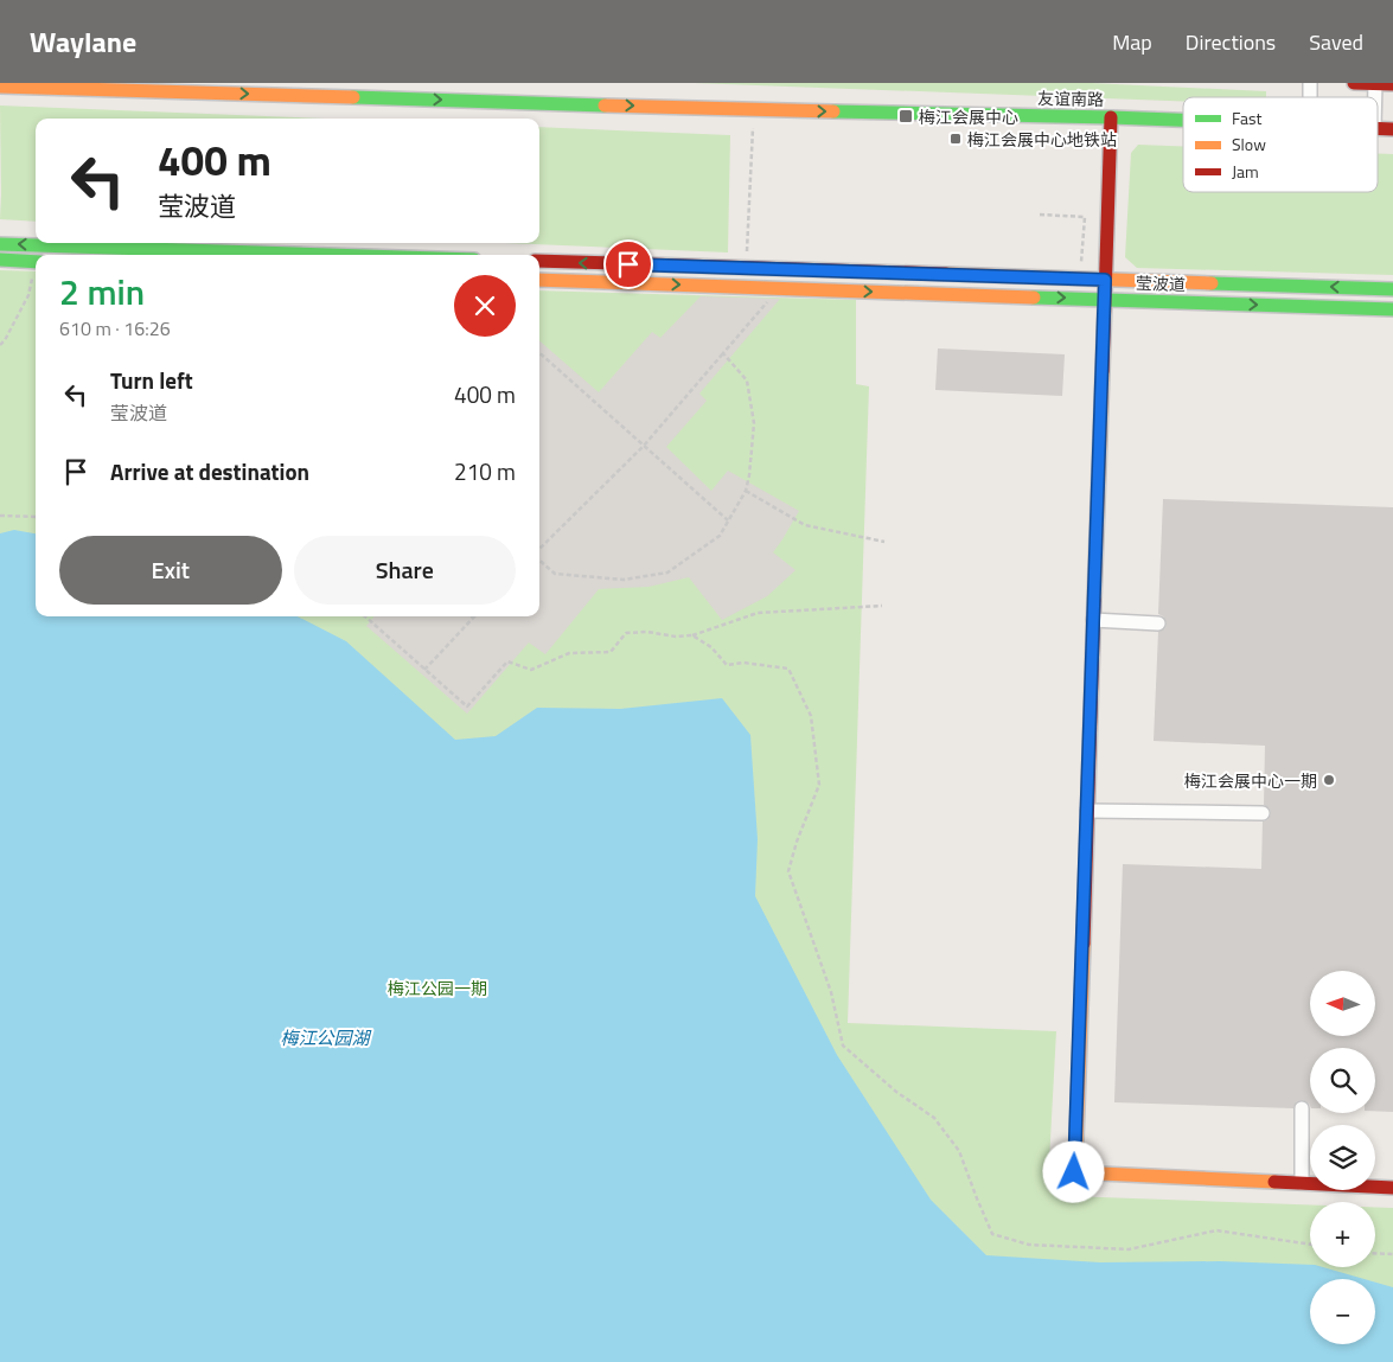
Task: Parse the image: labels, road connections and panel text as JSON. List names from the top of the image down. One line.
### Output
{"streets":{"street":["友谊南路","莹波道"]},"one_way":["友谊南路"],"water":["梅江公园湖"],"parks":["梅江公园一期"],"places":{"transit":["梅江会展中心","梅江会展中心地铁站"],"other":["梅江会展中心一期"]},"legend":["Fast","Slow","Jam"],"north":"left","page":{"header":"Waylane","nav":["Map","Directions","Saved"],"turn":["400 m","莹波道"],"heading":["2 min","610 m · 16:26"],"list":[{"name":"Turn left","note":"莹波道","value":"400 m"},{"name":"Arrive at destination","value":"210 m"}],"buttons":["Exit","Share"],"map_buttons":["+","−"]}}
